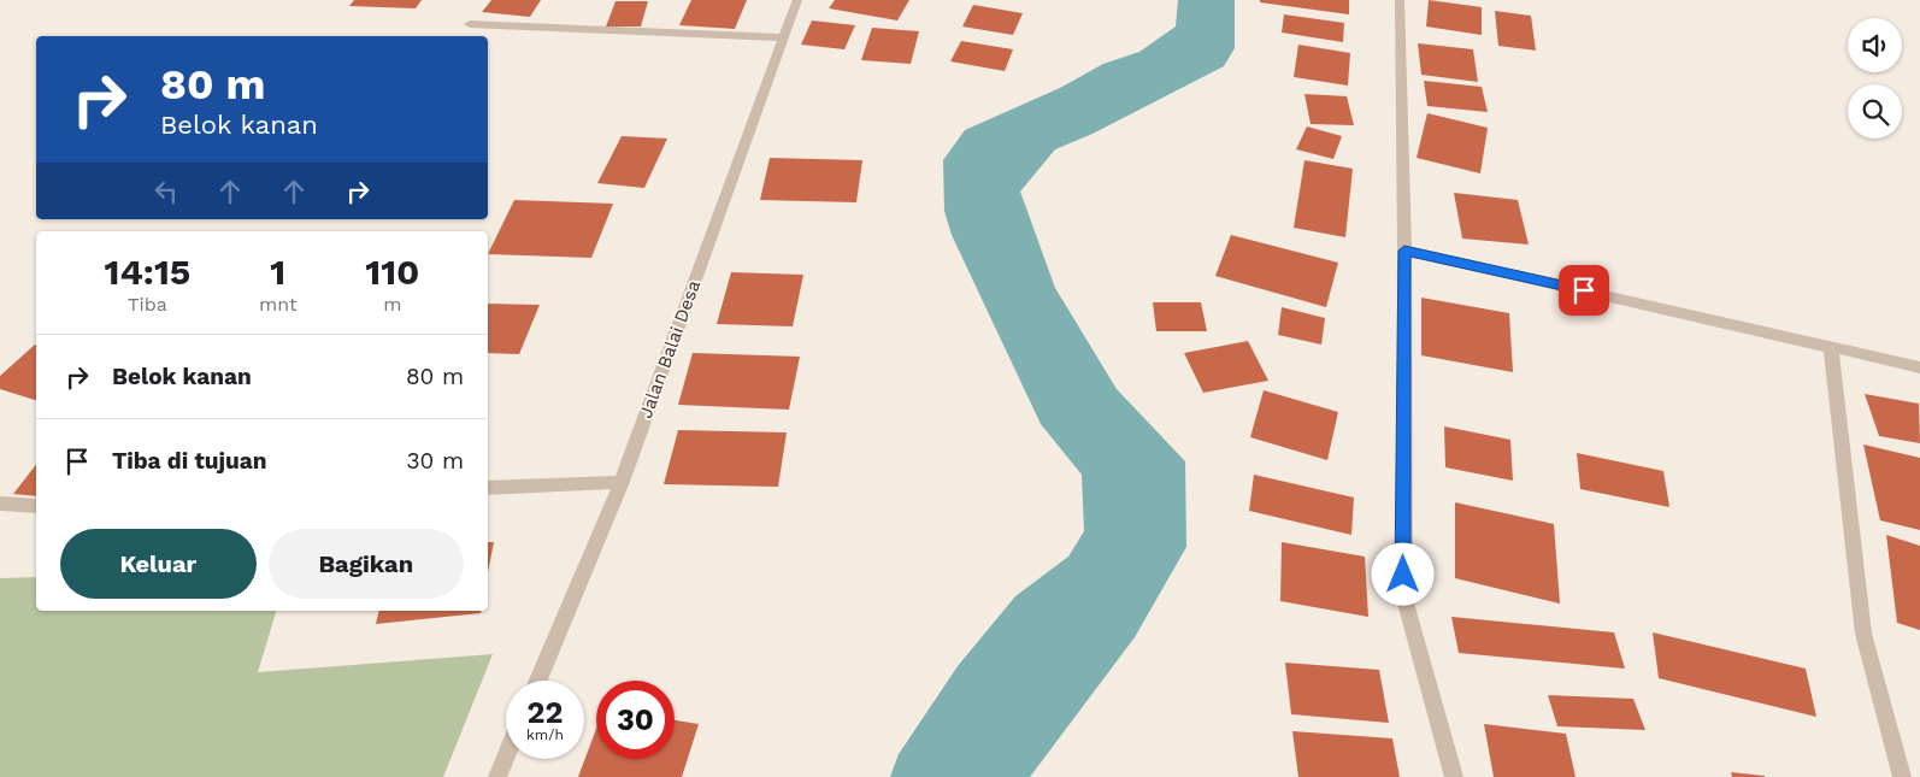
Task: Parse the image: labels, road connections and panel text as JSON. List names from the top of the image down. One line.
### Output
{"streets":{"street":["Jalan Balai Desa"]},"page":{"turn":["80 m","Belok kanan"],"eta":["14:15","Tiba","1","mnt","110","m"],"list":[{"name":"Belok kanan","value":"80 m"},{"name":"Tiba di tujuan","value":"30 m"}],"buttons":["Keluar","Bagikan"],"speed":"22 km/h","limit":"30"}}
